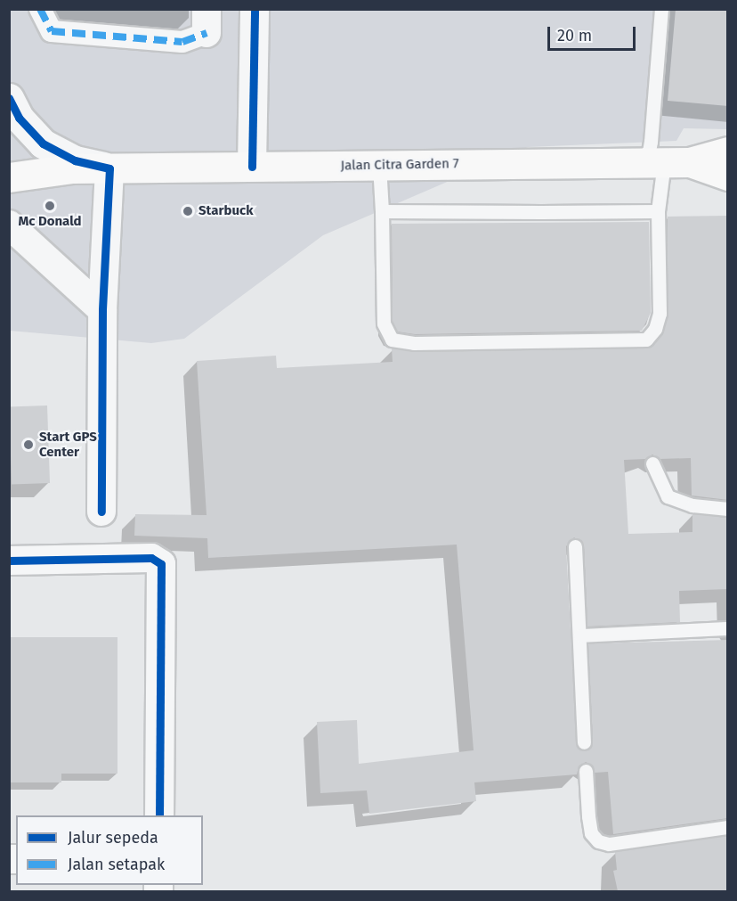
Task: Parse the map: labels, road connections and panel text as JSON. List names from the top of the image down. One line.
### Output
{"streets":{"main road":["Jalan Citra Garden 7"]},"places":["Mc Donald","Starbuck","Start GPS Center"],"legend":["Jalur sepeda","Jalan setapak"],"scale_bar":"20 m"}
